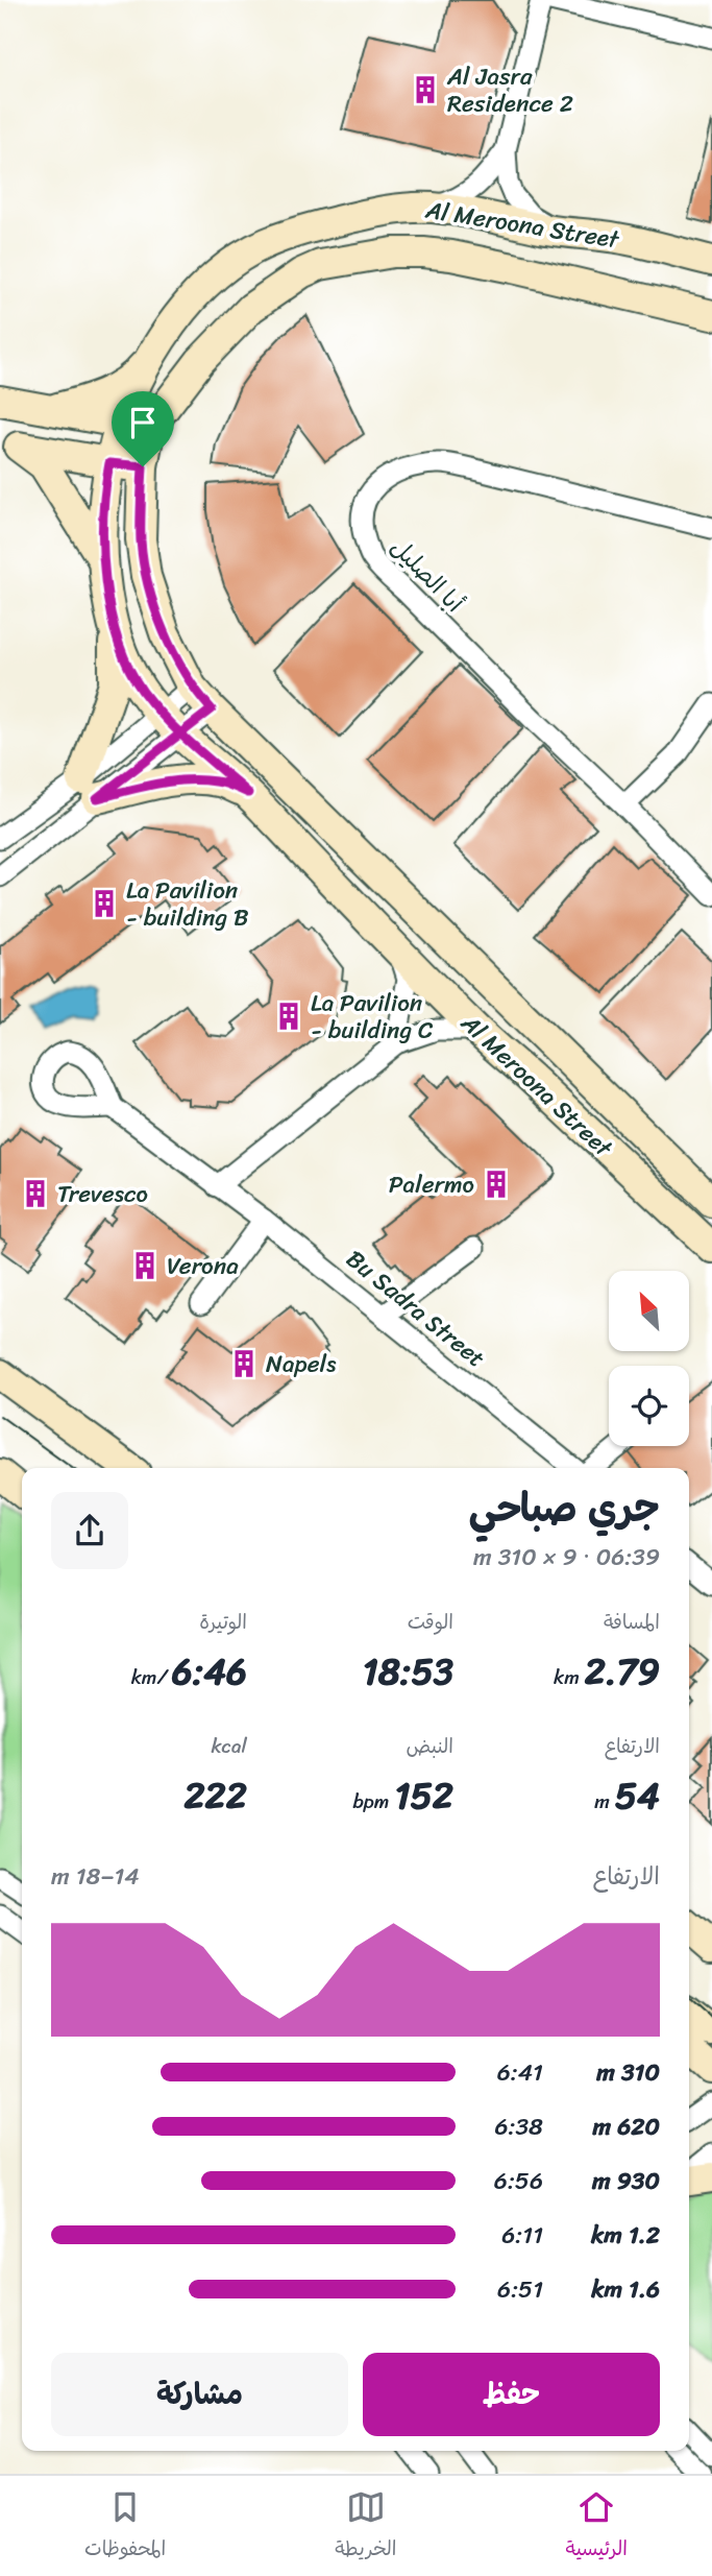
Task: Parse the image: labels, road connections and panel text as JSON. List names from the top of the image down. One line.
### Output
{"streets":{"street":["Al Meroona Street","أبا الصليل","Bu Sadra Street"]},"places":{"building":["Al Jasra Residence 2","La Pavilion - building B","La Pavilion - building C","Palermo","Trevesco","Verona","Napels"]},"north":"top left","page":{"heading":["جري صباحي","06:39 · 9 × 310 m"],"stats":[["المسافة","2.79 km"],["الوقت","18:53"],["الوتيرة","6:46 /km"],["الارتفاع","54 m"],["النبض","152 bpm"],["kcal","222"]],"chart":["الارتفاع","14–18 m"],"list":[{"name":"310 m","note":"6:41"},{"name":"620 m","note":"6:38"},{"name":"930 m","note":"6:56"},{"name":"1.2 km","note":"6:11"},{"name":"1.6 km","note":"6:51"}],"buttons":["حفظ","مشاركة"],"tabs":["الرئيسية","الخريطة","المحفوظات"]}}
